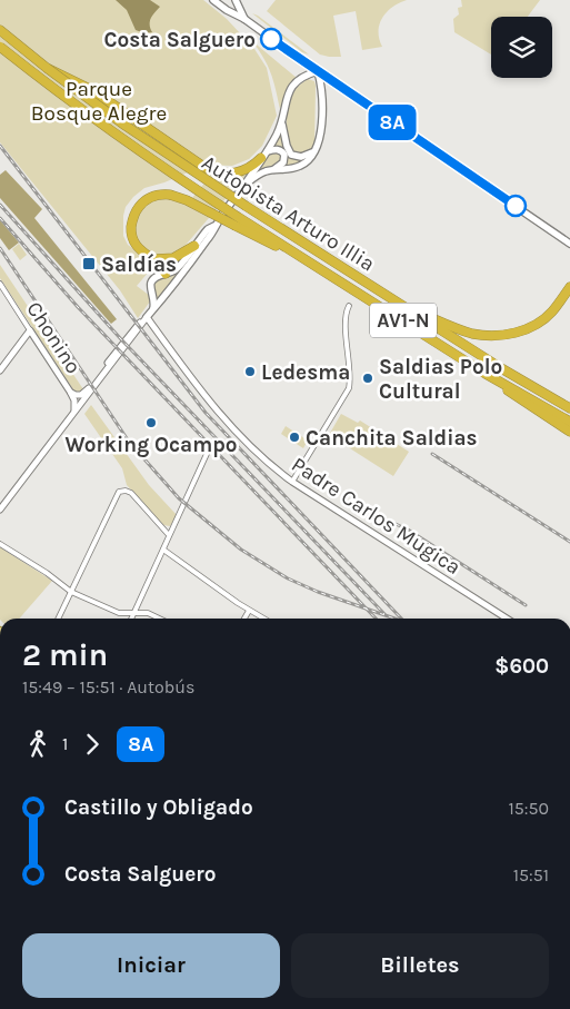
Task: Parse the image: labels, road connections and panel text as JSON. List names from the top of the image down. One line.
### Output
{"streets":{"highway":["Autopista Arturo Illia","AV1-N"],"street":["Chonino","Padre Carlos Mugica"]},"parks":["Parque Bosque Alegre"],"places":{"other":["Costa Salguero","Ledesma","Saldias Polo Cultural","Working Ocampo","Canchita Saldias"],"transit":["Saldías"]},"lines":["bus line 8A"],"page":{"on_map":"8A","heading":["2 min","15:49 – 15:51 · Autobús","$600"],"legs":["1","8A"],"list":[{"name":"Castillo y Obligado","value":"15:50"},{"name":"Costa Salguero","value":"15:51"}],"buttons":["Iniciar","Billetes"]}}
